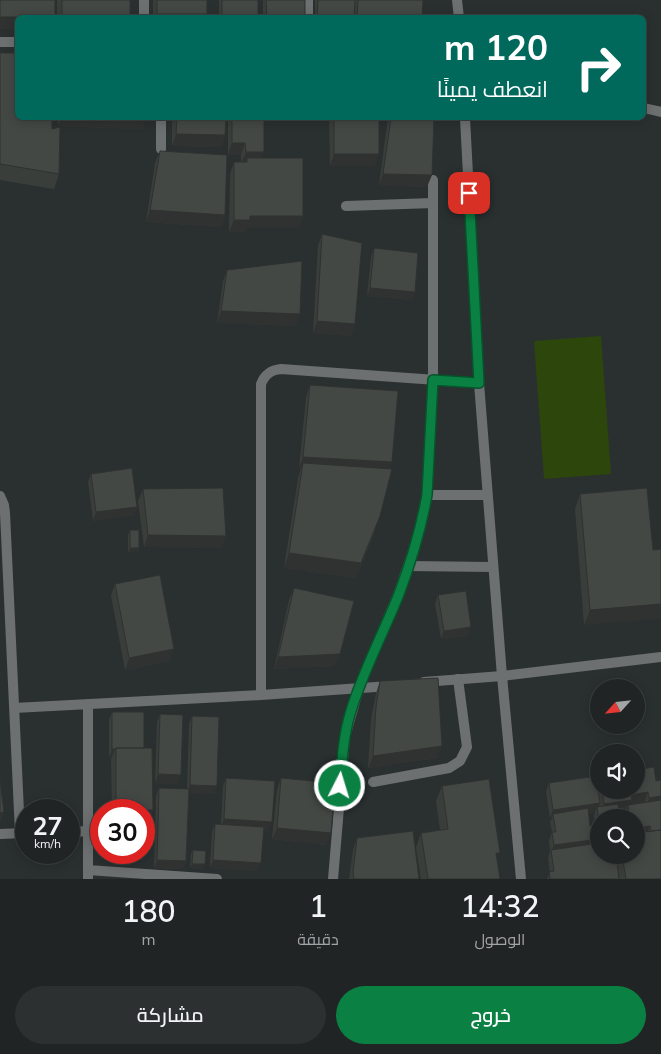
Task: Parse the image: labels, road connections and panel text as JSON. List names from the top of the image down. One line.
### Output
{"north":"bottom left","page":{"turn":["120 m","انعطف يمينًا"],"speed":"27 km/h","limit":"30","eta":["14:32","الوصول","1","دقيقة","180","m"],"buttons":["خروج","مشاركة"]}}
